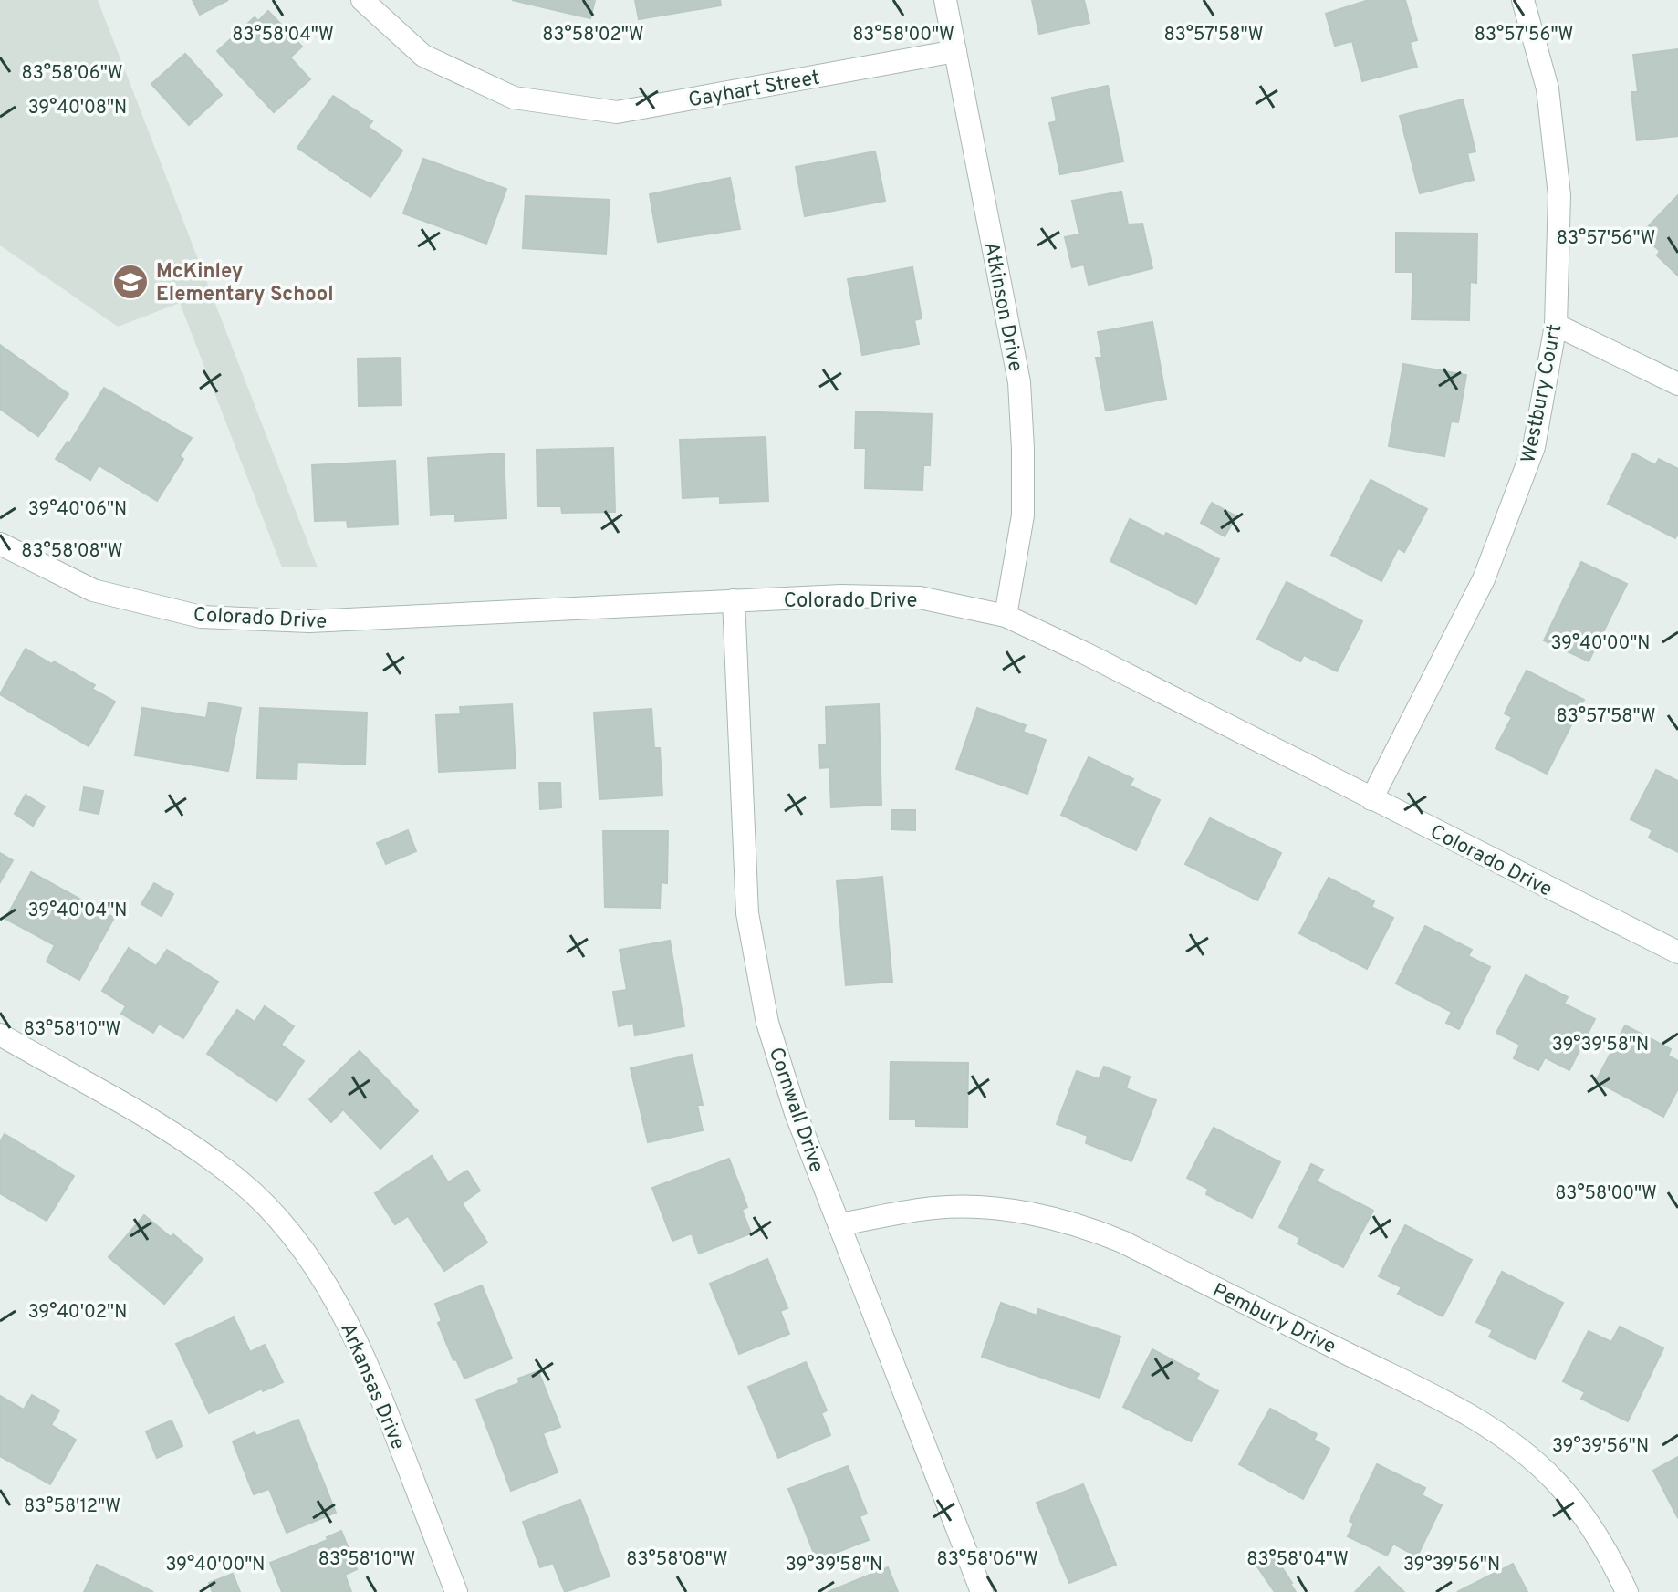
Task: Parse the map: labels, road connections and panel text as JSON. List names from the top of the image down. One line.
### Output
{"streets":{"street":["Gayhart Street","Atkinson Drive","Westbury Court","Colorado Drive","Cornwall Drive","Pembury Drive","Arkansas Drive"]},"crossings":[["Gayhart Street","Atkinson Drive"],["Atkinson Drive","Colorado Drive"],["Westbury Court","Colorado Drive"],["Colorado Drive","Cornwall Drive"],["Cornwall Drive","Pembury Drive"]],"places":{"school or university":["McKinley Elementary School"]},"coordinates":["83°58'04\"W","83°58'02\"W","83°58'00\"W","83°57'58\"W","83°57'56\"W","83°58'06\"W","39°40'08\"N","39°40'06\"N","83°58'08\"W","39°40'00\"N","39°40'04\"N","83°58'10\"W","39°39'58\"N","39°40'02\"N","39°39'56\"N","83°58'12\"W"]}
